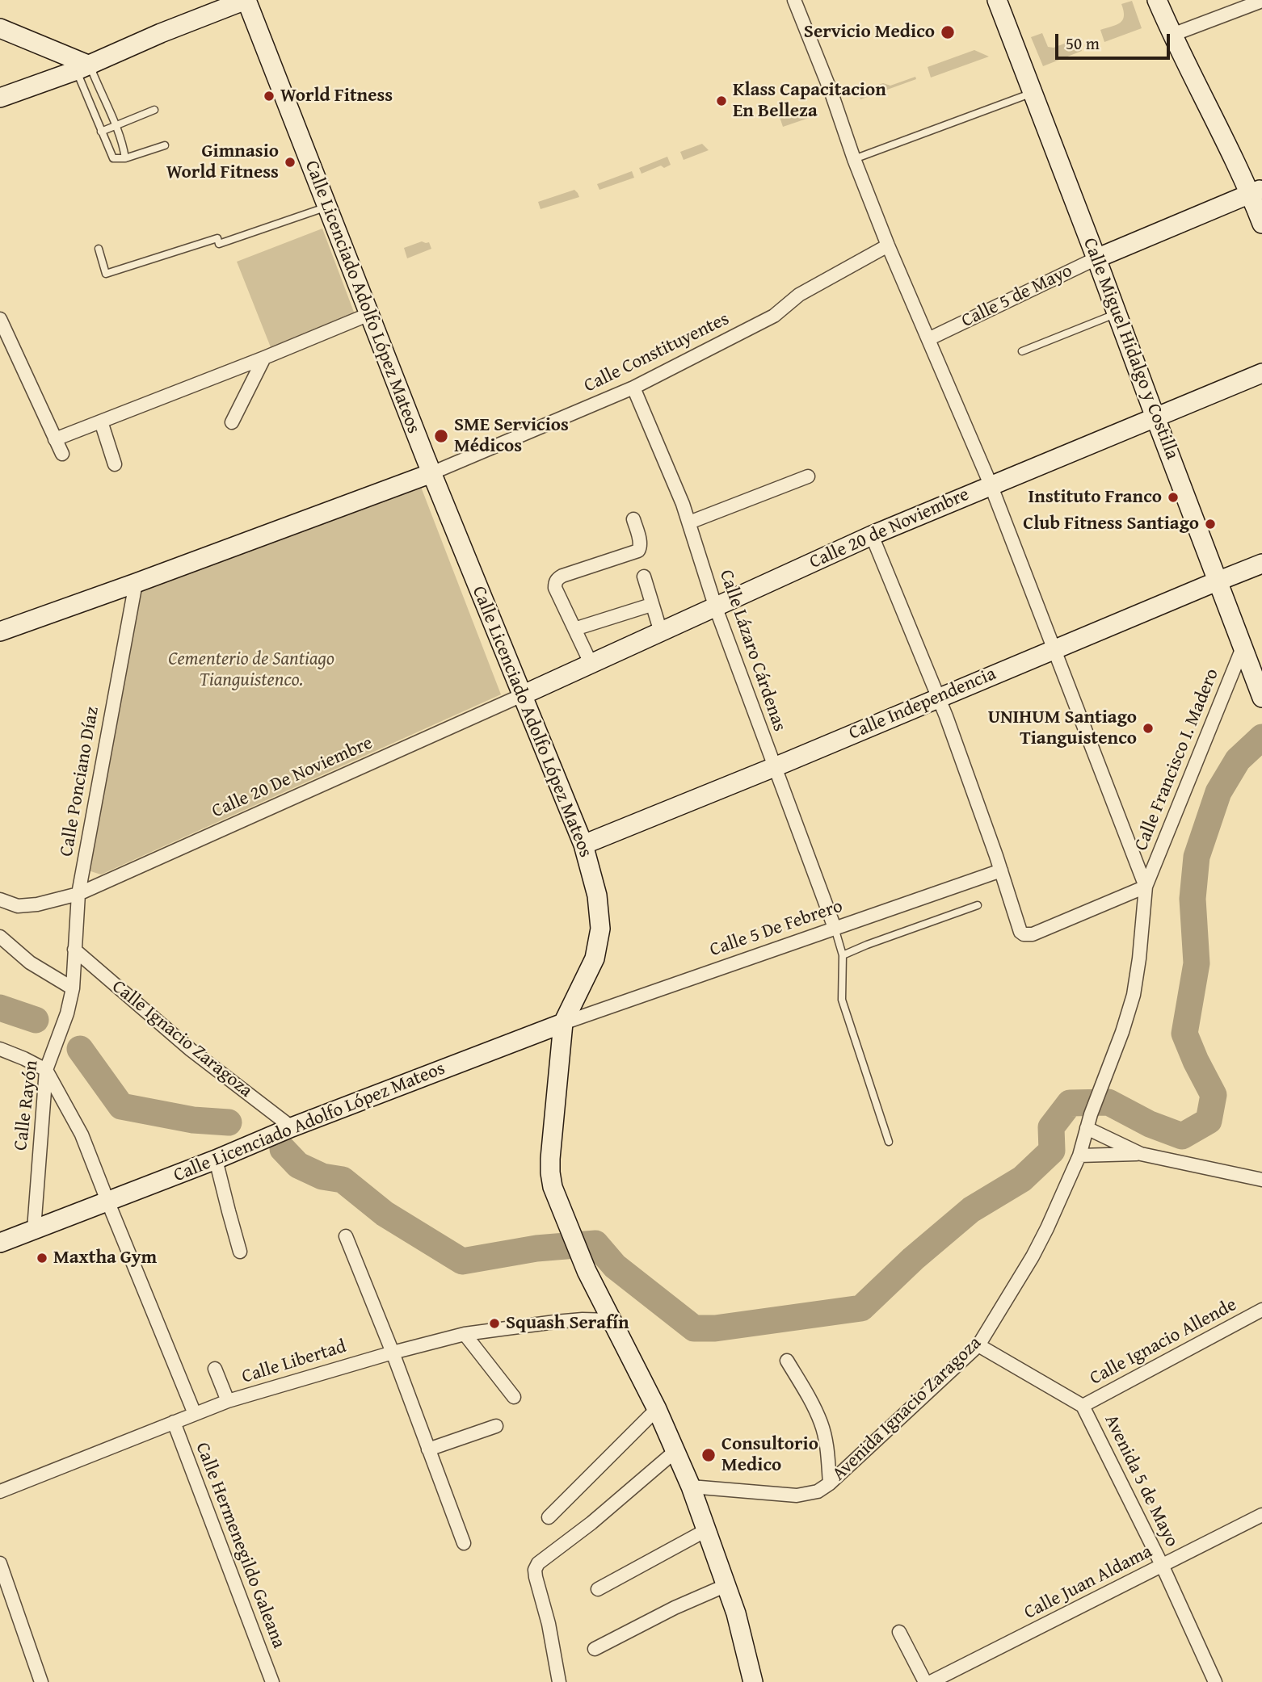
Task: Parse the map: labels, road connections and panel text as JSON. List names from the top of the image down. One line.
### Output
{"streets":{"main road":["Calle 5 de Mayo","Calle Licenciado Adolfo López Mateos","Calle Miguel Hidalgo y Costilla","Calle 20 de Noviembre","Calle Independencia"],"street":["Calle Constituyentes","Calle Lázaro Cárdenas","Calle Francisco I. Madero","Calle 20 De Noviembre","Calle Ponciano Díaz","Calle 5 De Febrero","Calle Ignacio Zaragoza","Calle Rayón","Calle Ignacio Allende","Calle Libertad","Avenida Ignacio Zaragoza","Avenida 5 de Mayo","Calle Hermenegildo Galeana","Calle Juan Aldama"]},"crossings":[["Calle 5 de Mayo","Calle Miguel Hidalgo y Costilla"],["Calle Licenciado Adolfo López Mateos","Calle Constituyentes"],["Calle Licenciado Adolfo López Mateos","Calle 20 de Noviembre"],["Calle Licenciado Adolfo López Mateos","Calle Independencia"],["Calle Licenciado Adolfo López Mateos","Calle 20 De Noviembre"],["Calle Licenciado Adolfo López Mateos","Calle 5 De Febrero"],["Calle Licenciado Adolfo López Mateos","Calle Ignacio Zaragoza"],["Calle Miguel Hidalgo y Costilla","Calle 20 de Noviembre"],["Calle Miguel Hidalgo y Costilla","Calle Independencia"],["Calle Miguel Hidalgo y Costilla","Calle Francisco I. Madero"],["Calle Constituyentes","Calle Lázaro Cárdenas"],["Calle 20 de Noviembre","Calle Lázaro Cárdenas"],["Calle 20 de Noviembre","Calle 20 De Noviembre"],["Calle Lázaro Cárdenas","Calle Independencia"],["Calle Lázaro Cárdenas","Calle 5 De Febrero"],["Calle Francisco I. Madero","Avenida Ignacio Zaragoza"],["Calle 20 De Noviembre","Calle Ponciano Díaz"],["Calle Ponciano Díaz","Calle Ignacio Zaragoza"],["Calle Ponciano Díaz","Calle Rayón"],["Calle Ignacio Allende","Avenida 5 de Mayo"],["Calle Libertad","Calle Hermenegildo Galeana"],["Avenida Ignacio Zaragoza","Avenida 5 de Mayo"],["Avenida 5 de Mayo","Calle Juan Aldama"]],"parks":["Cementerio de Santiago Tianguistenco."],"places":["Servicio Medico","World Fitness","Klass Capacitacion En Belleza","Gimnasio World Fitness","SME Servicios Médicos","Instituto Franco","Club Fitness Santiago","UNIHUM Santiago Tianguistenco","Maxtha Gym","Squash Serafín","Consultorio Medico"],"scale_bar":"50 m"}
